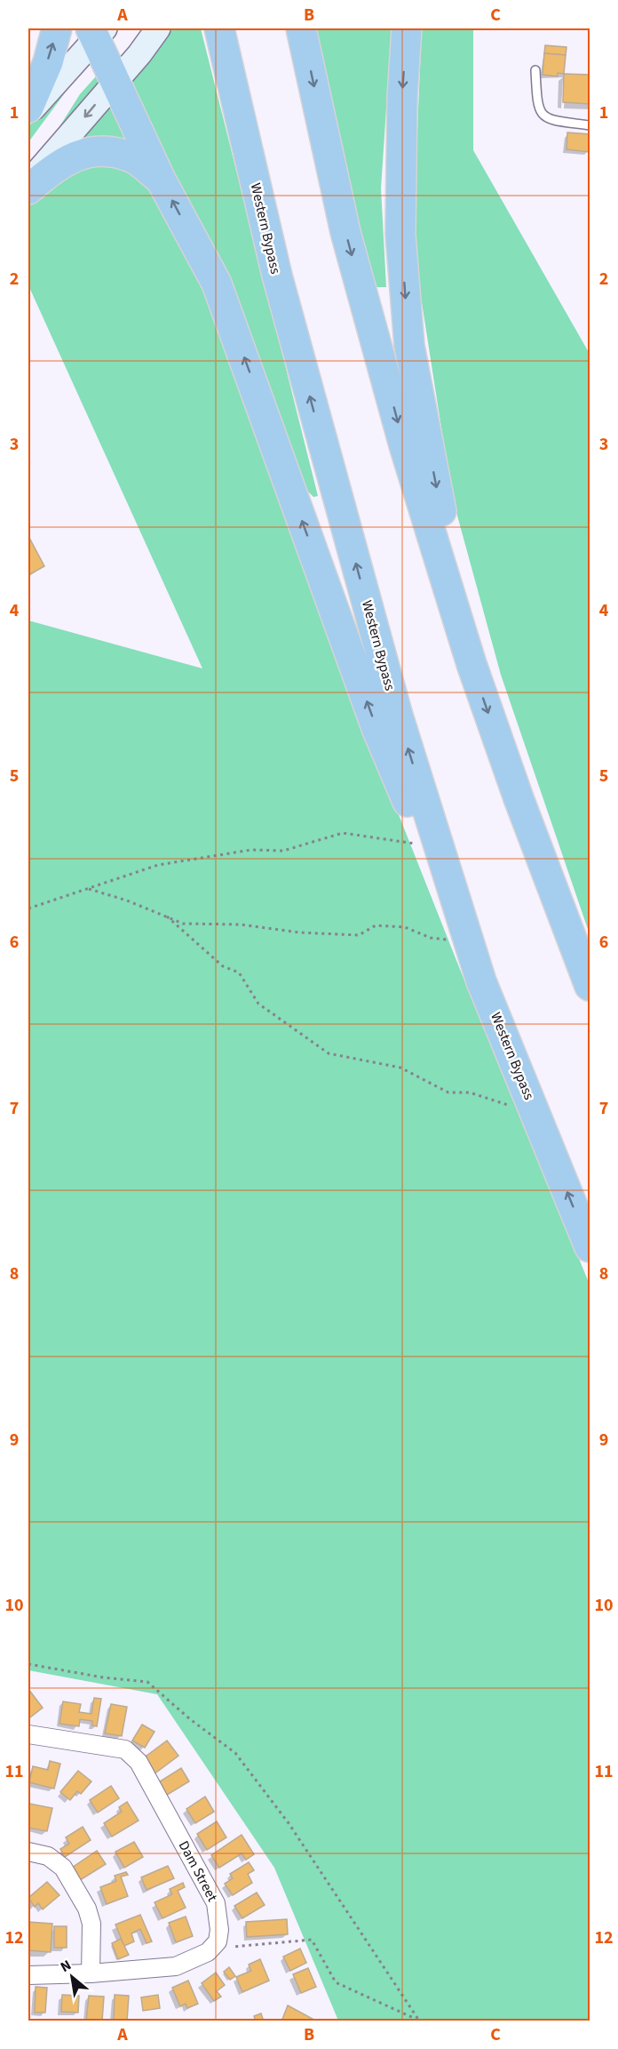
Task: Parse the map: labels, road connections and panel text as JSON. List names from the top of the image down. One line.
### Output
{"streets":{"highway":["Western Bypass"],"street":["Dam Street"]},"north":"top left","grid":{"columns":["A","B","C"],"rows":["1","2","3","4","5","6","7","8","9","10","11","12"]}}
